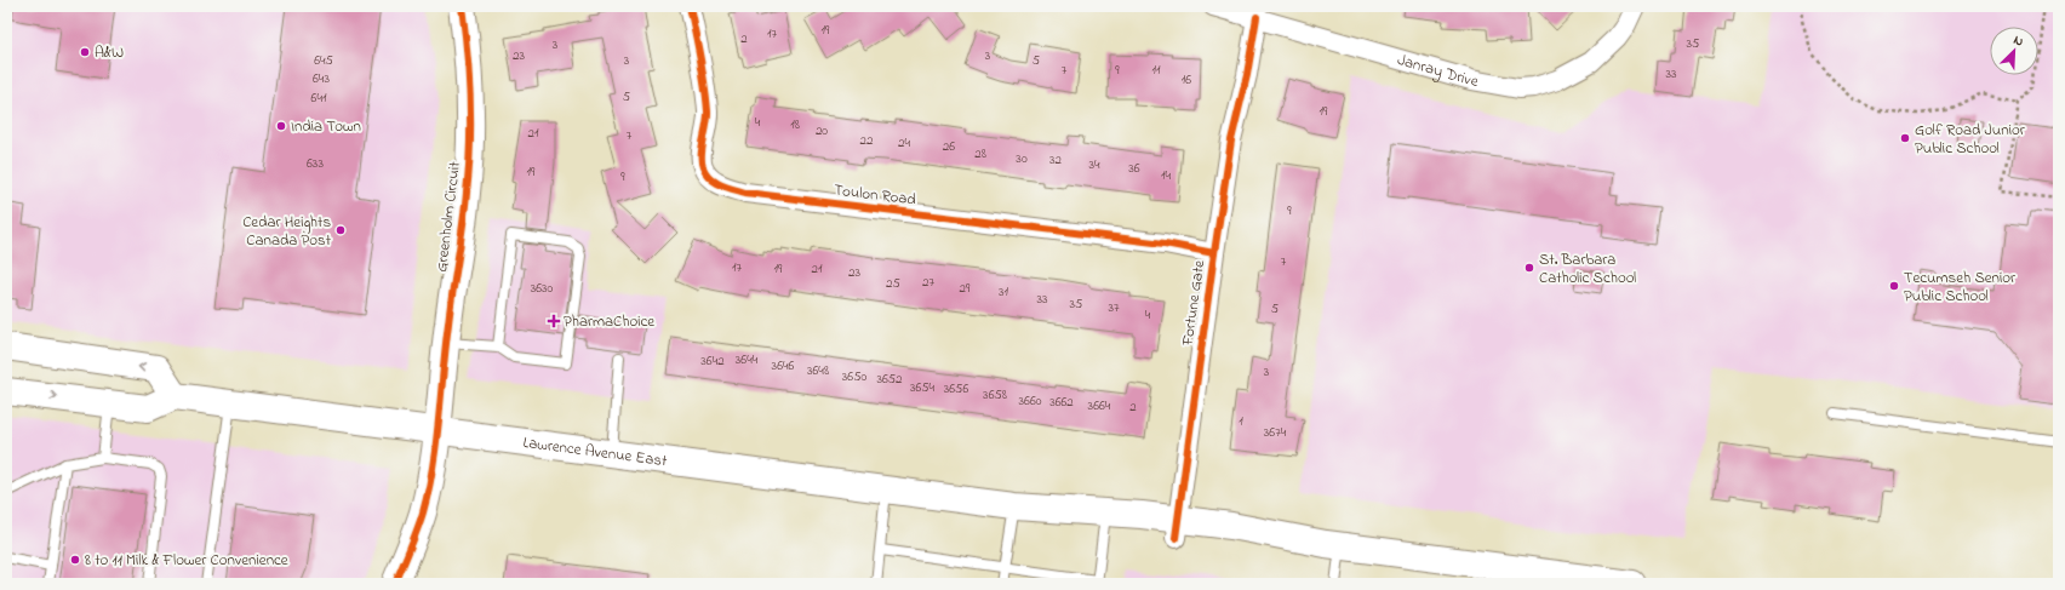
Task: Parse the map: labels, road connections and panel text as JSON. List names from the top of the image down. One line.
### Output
{"streets":{"main road":["Greenholm Circuit","Lawrence Avenue East"],"street":["Janray Drive","Toulon Road","Fortune Gate"]},"crossings":[["Janray Drive","Fortune Gate"],["Toulon Road","Fortune Gate"],["Greenholm Circuit","Lawrence Avenue East"],["Fortune Gate","Lawrence Avenue East"]],"places":{"other":["A&W","India Town","Golf Road Junior Public School","Cedar Heights Canada Post","St. Barbara Catholic School","Tecumseh Senior Public School","8 to 11 Milk & Flower Convenience"],"health":["PharmaChoice"]},"house_numbers":["19","17","2","35","3","23","3","645","3","5","7","9","11","33","643","16","5","641","19","4","18","20","21","7","22","24","26","28","30","32","633","34","36","19","14","9","9","7","17","19","21","23","27","25","3630","29","31","33","35","37","5","4","3644","3642","3646","3648","3","3650","3652","3654","3656","3658","3660","3662","3664","2","1","3674"],"north":"top right"}
